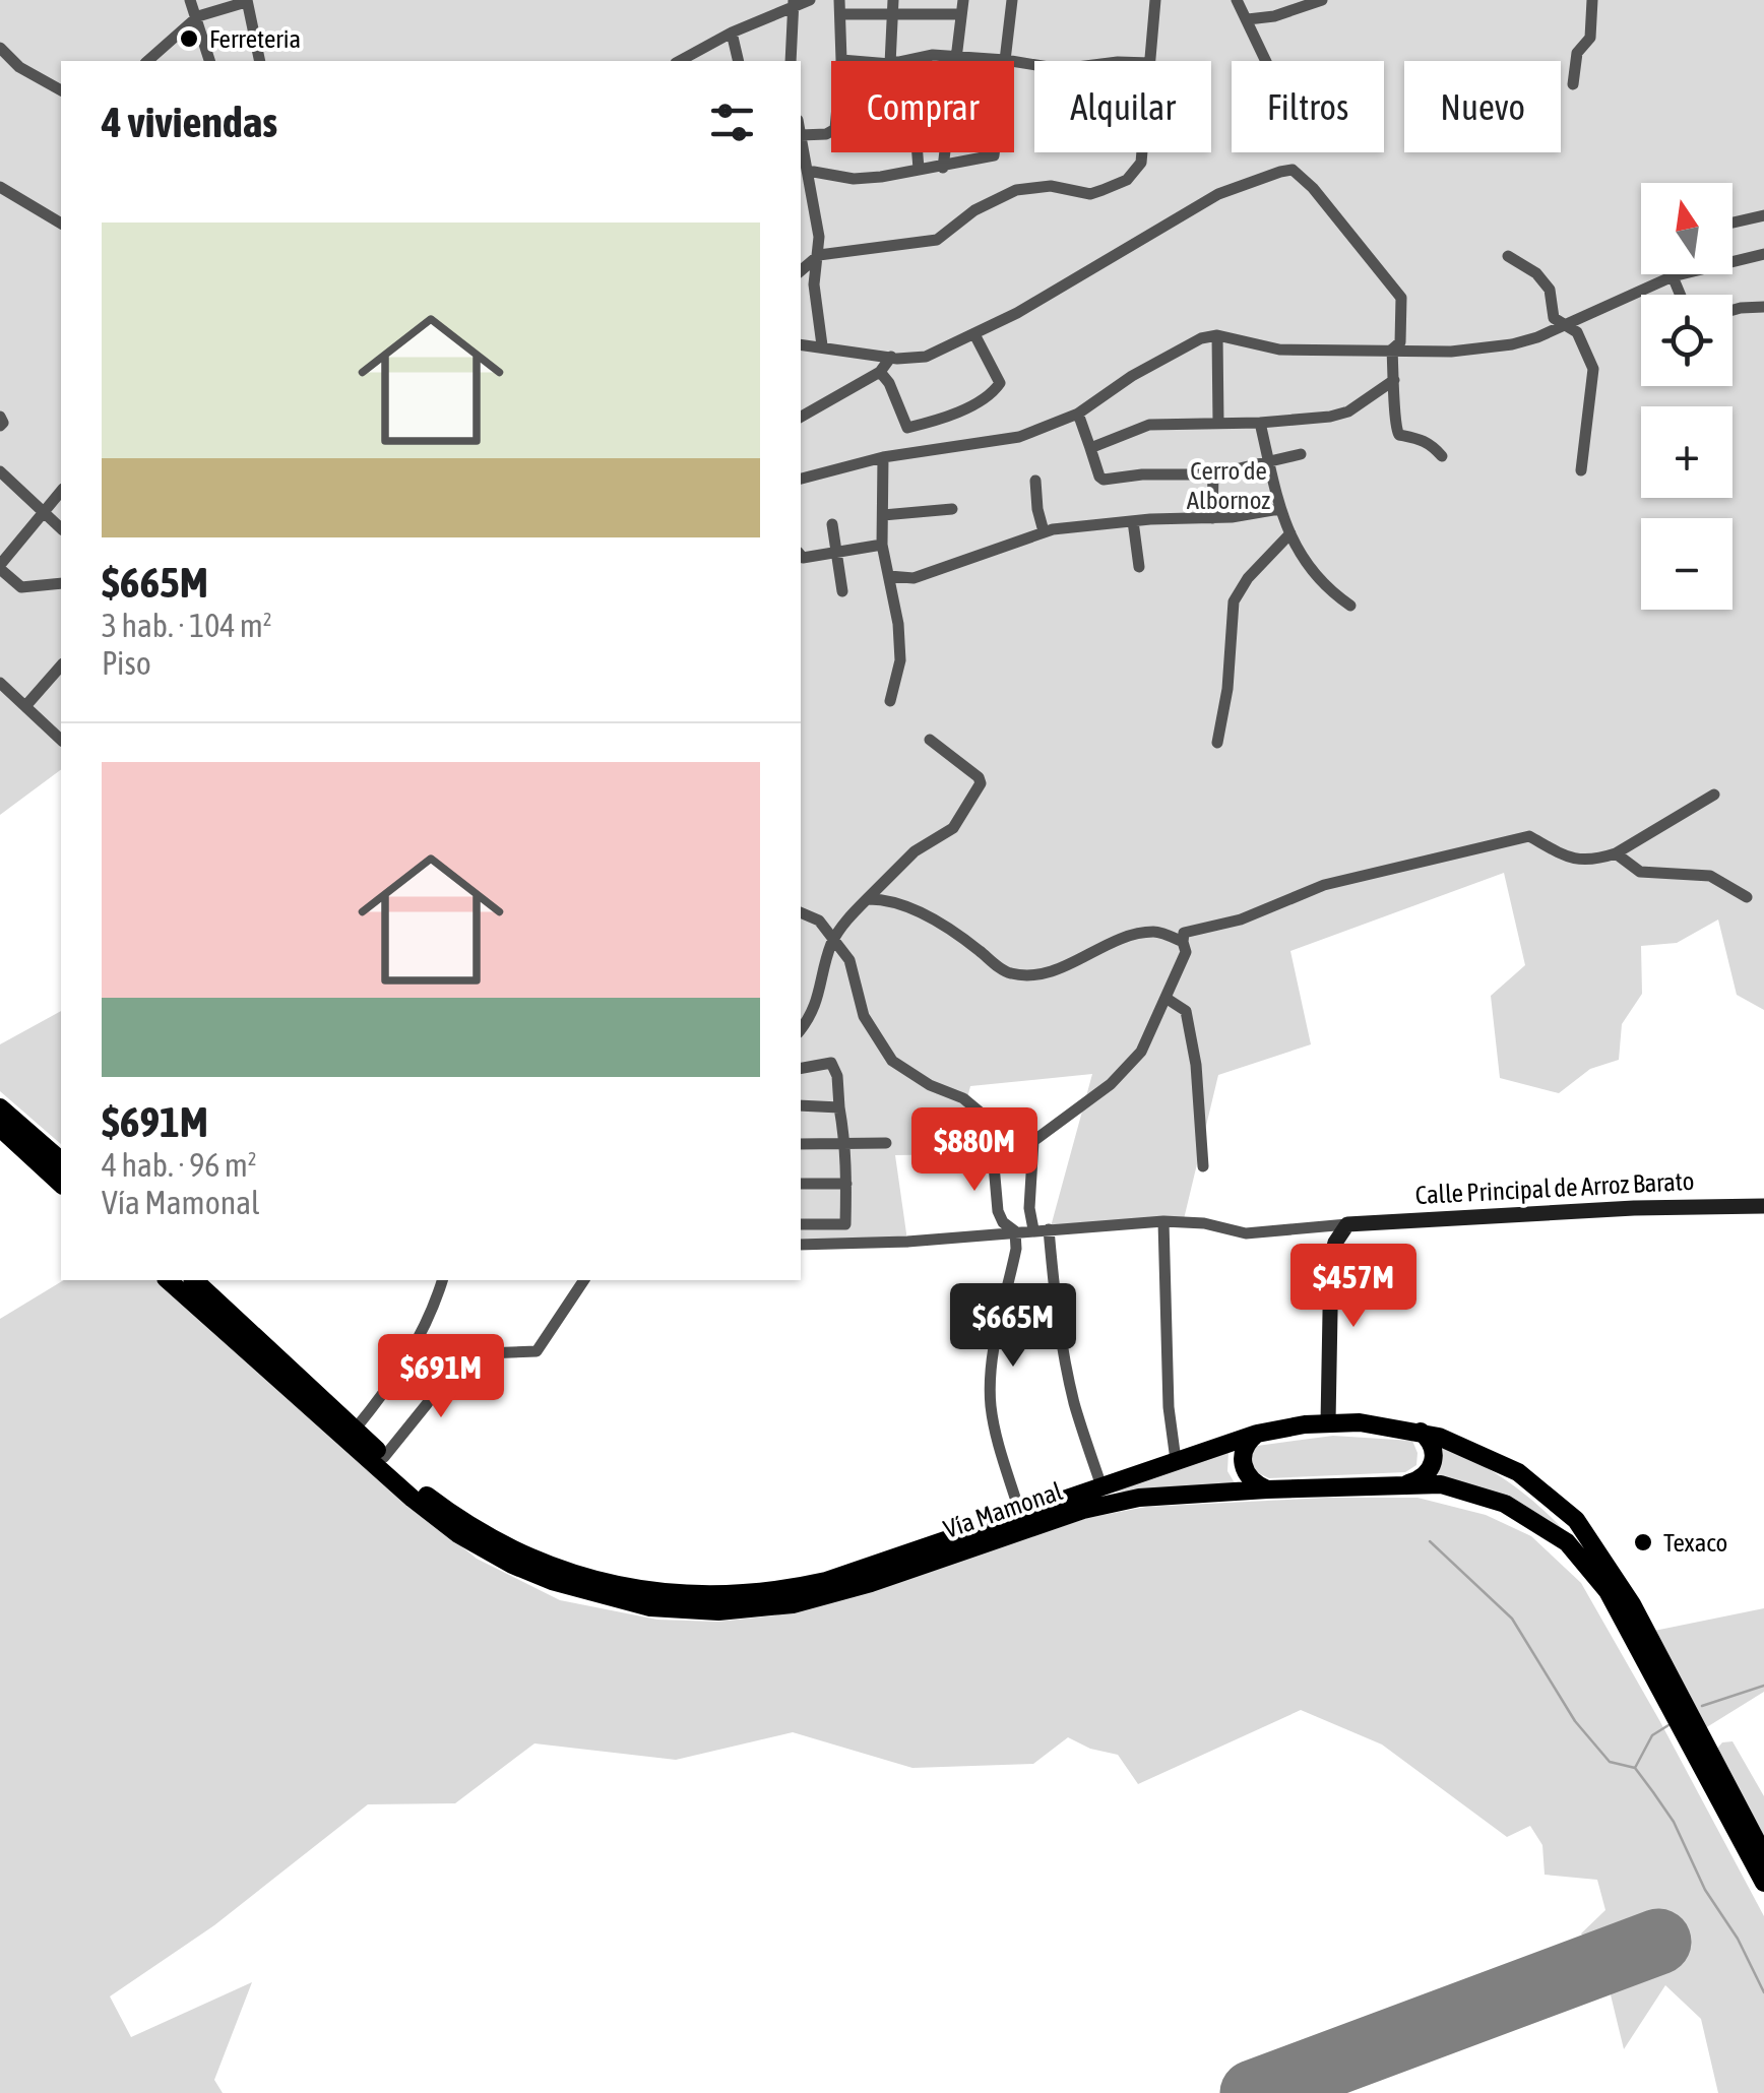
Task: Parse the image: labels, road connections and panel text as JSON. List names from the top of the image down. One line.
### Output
{"streets":{"main road":["Vía Mamonal"],"street":["Calle Principal de Arroz Barato"]},"parks":["Cerro de Albornoz"],"places":["Ferreteria","Texaco"],"north":"top","page":{"chip":["Comprar","Alquilar","Filtros","Nuevo"],"heading":"4 viviendas","map_buttons":["+","−"],"list":[{"name":"$665M","note":"3 hab. · 104 m² · Piso"},{"name":"$691M","note":"4 hab. · 96 m² · Vía Mamonal"}],"price":["$880M","$457M","$665M","$691M"]}}
